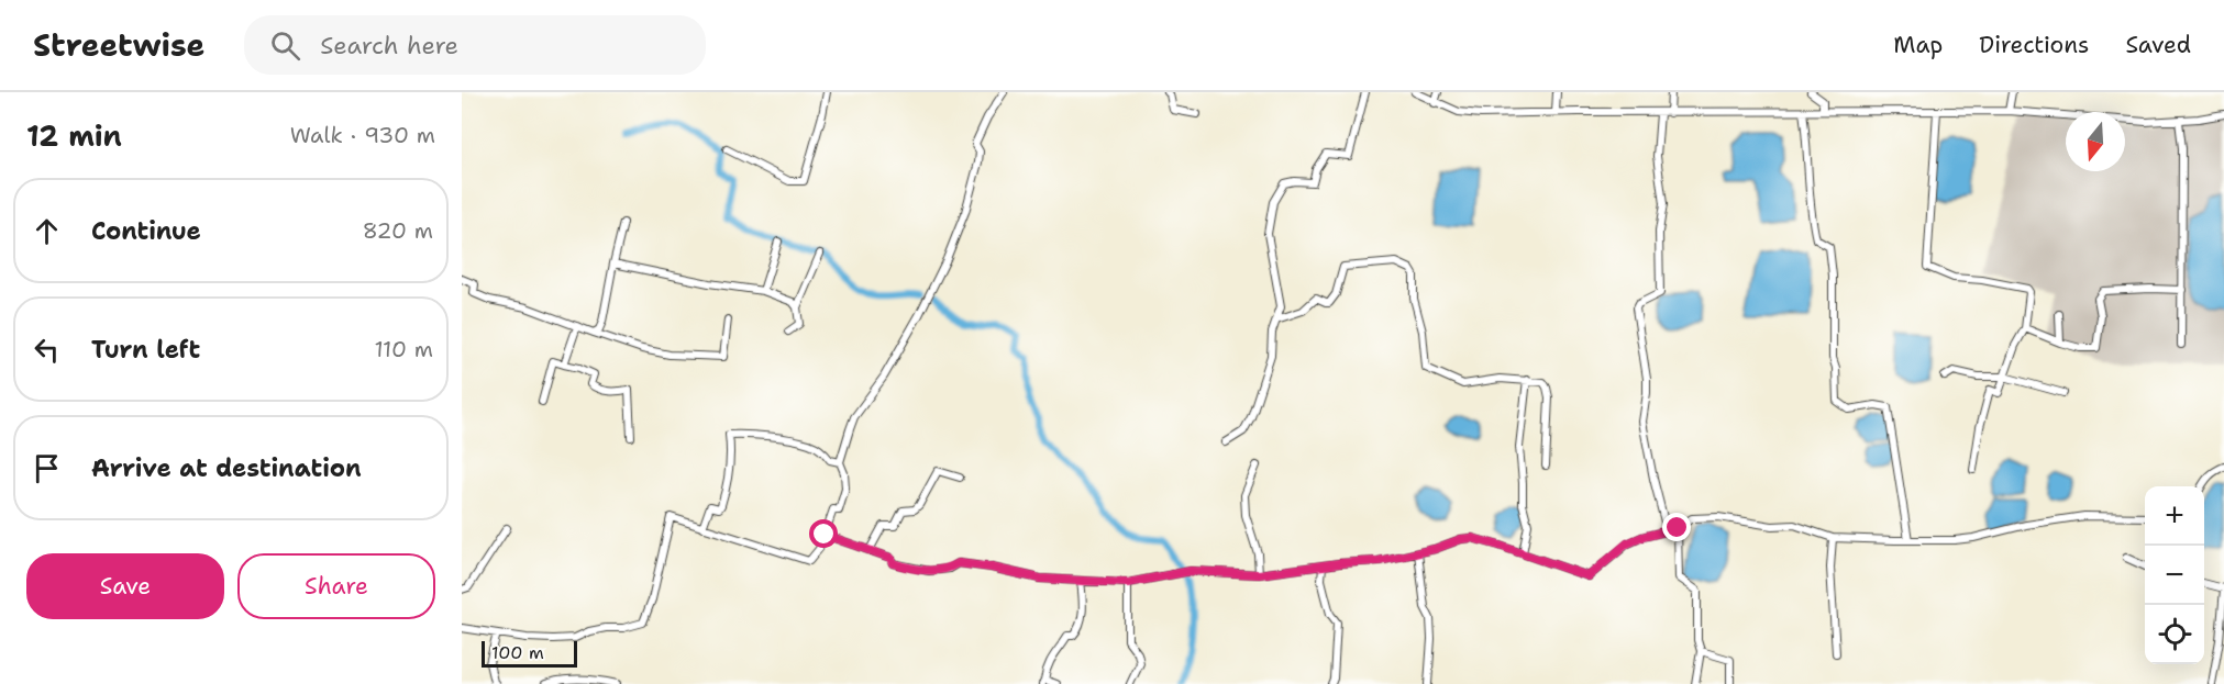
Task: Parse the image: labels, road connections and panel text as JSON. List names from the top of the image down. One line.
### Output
{"scale_bar":"100 m","north":"bottom","page":{"header":"Streetwise","search":"Search here","nav":["Map","Directions","Saved"],"heading":["12 min","Walk · 930 m"],"list":[["Continue","820 m"],["Turn left","110 m"],"Arrive at destination"],"map_buttons":["+","−"],"buttons":["Save","Share"],"scale":"100 m"}}
